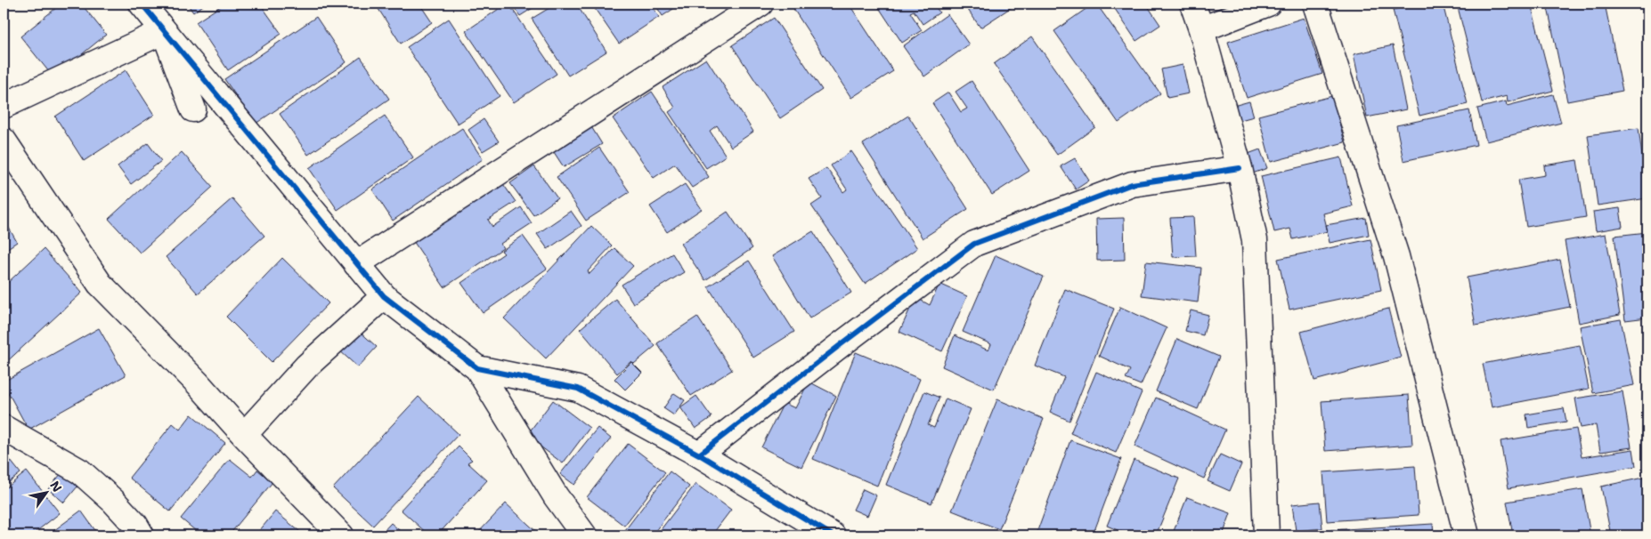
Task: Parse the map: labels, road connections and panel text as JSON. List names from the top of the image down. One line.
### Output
{"north":"top right"}
